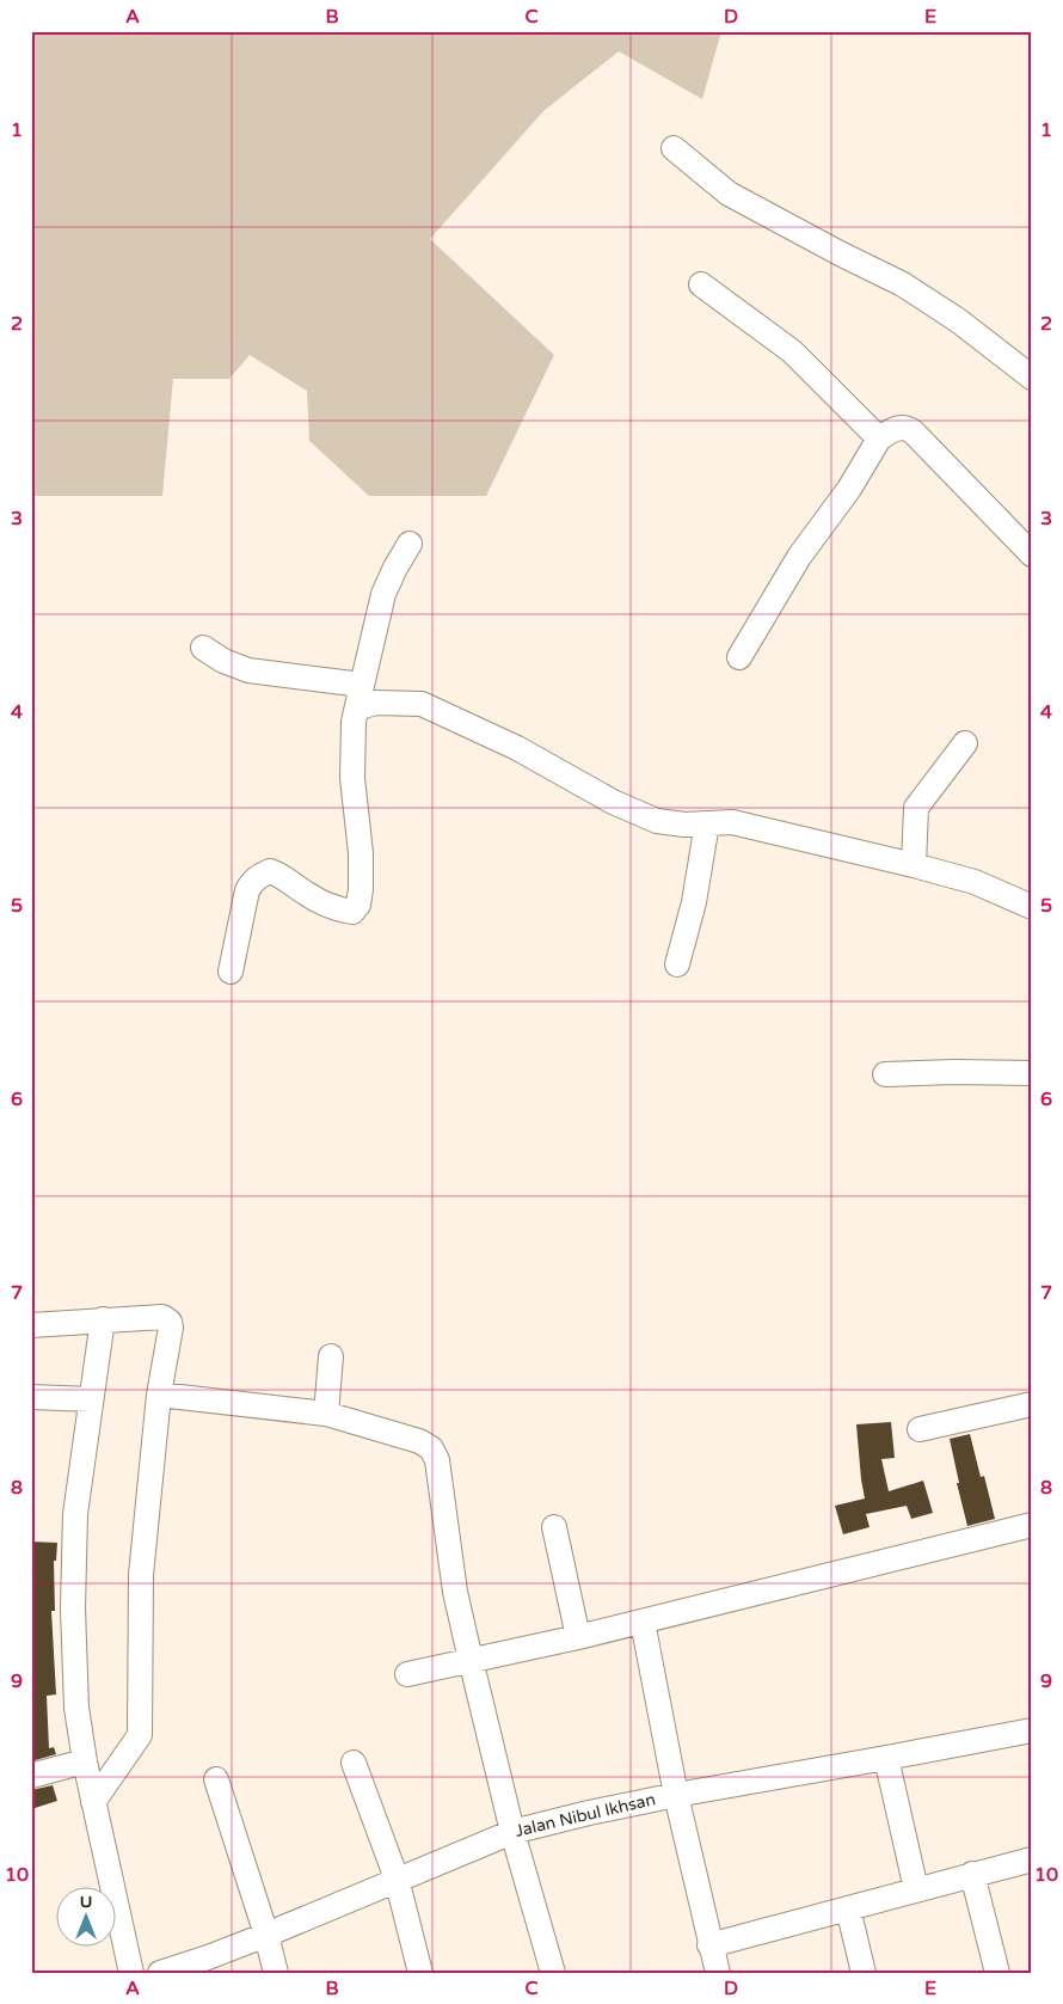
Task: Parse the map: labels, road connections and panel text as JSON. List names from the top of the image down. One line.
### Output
{"streets":{"street":["Jalan Nibul Ikhsan"]},"north":"top","grid":{"columns":["A","B","C","D","E"],"rows":["1","2","3","4","5","6","7","8","9","10"]}}
